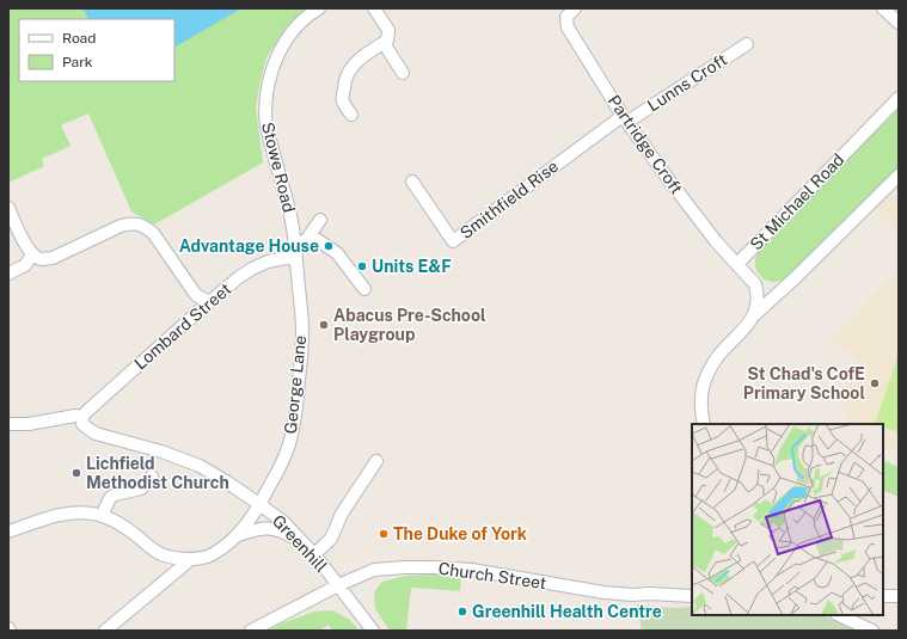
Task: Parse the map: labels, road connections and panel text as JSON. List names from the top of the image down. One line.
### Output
{"streets":{"street":["Lunns Croft","Partridge Croft","Stowe Road","Smithfield Rise","St Michael Road","Lombard Street","George Lane","Greenhill","Church Street"]},"crossings":[["Lunns Croft","Partridge Croft"],["Lunns Croft","Smithfield Rise"],["Partridge Croft","Smithfield Rise"],["Partridge Croft","St Michael Road"],["Stowe Road","Lombard Street"],["Stowe Road","George Lane"],["Lombard Street","George Lane"],["Lombard Street","Greenhill"],["George Lane","Greenhill"],["Greenhill","Church Street"]],"places":["Advantage House","Units E&F","Abacus Pre-School Playgroup","St Chad's CofE Primary School","Lichfield Methodist Church","The Duke of York","Greenhill Health Centre"],"legend":["Road","Park"]}
